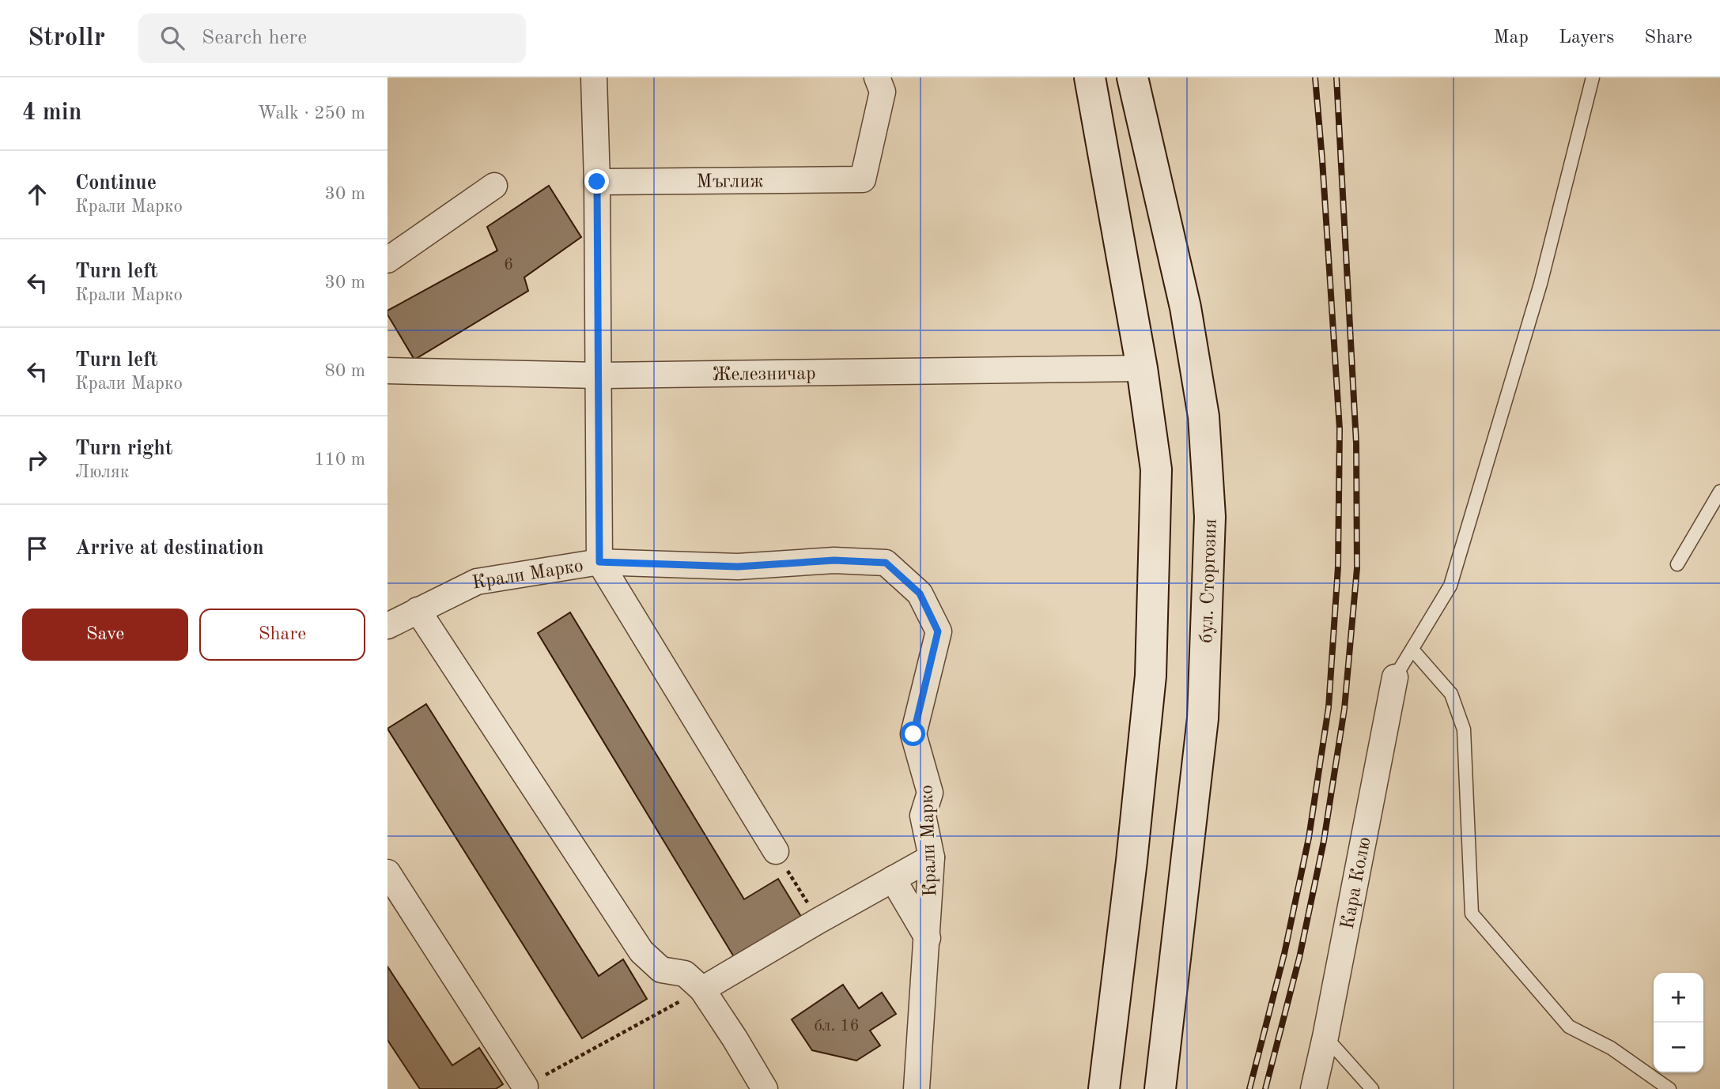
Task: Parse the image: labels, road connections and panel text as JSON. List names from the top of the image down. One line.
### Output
{"streets":{"main road":["бул. Сторгозия"],"street":["Мъглиж","Железничар","Крали Марко","Кара Колю"]},"house_numbers":["6","бл. 16"],"page":{"header":"Strollr","search":"Search here","nav":["Map","Layers","Share"],"heading":["4 min","Walk · 250 m"],"list":[["Continue","Крали Марко","30 m"],["Turn left","Крали Марко","30 m"],["Turn left","Крали Марко","80 m"],["Turn right","Люляк","110 m"],"Arrive at destination"],"buttons":["Save","Share"],"map_buttons":["+","−"]}}
